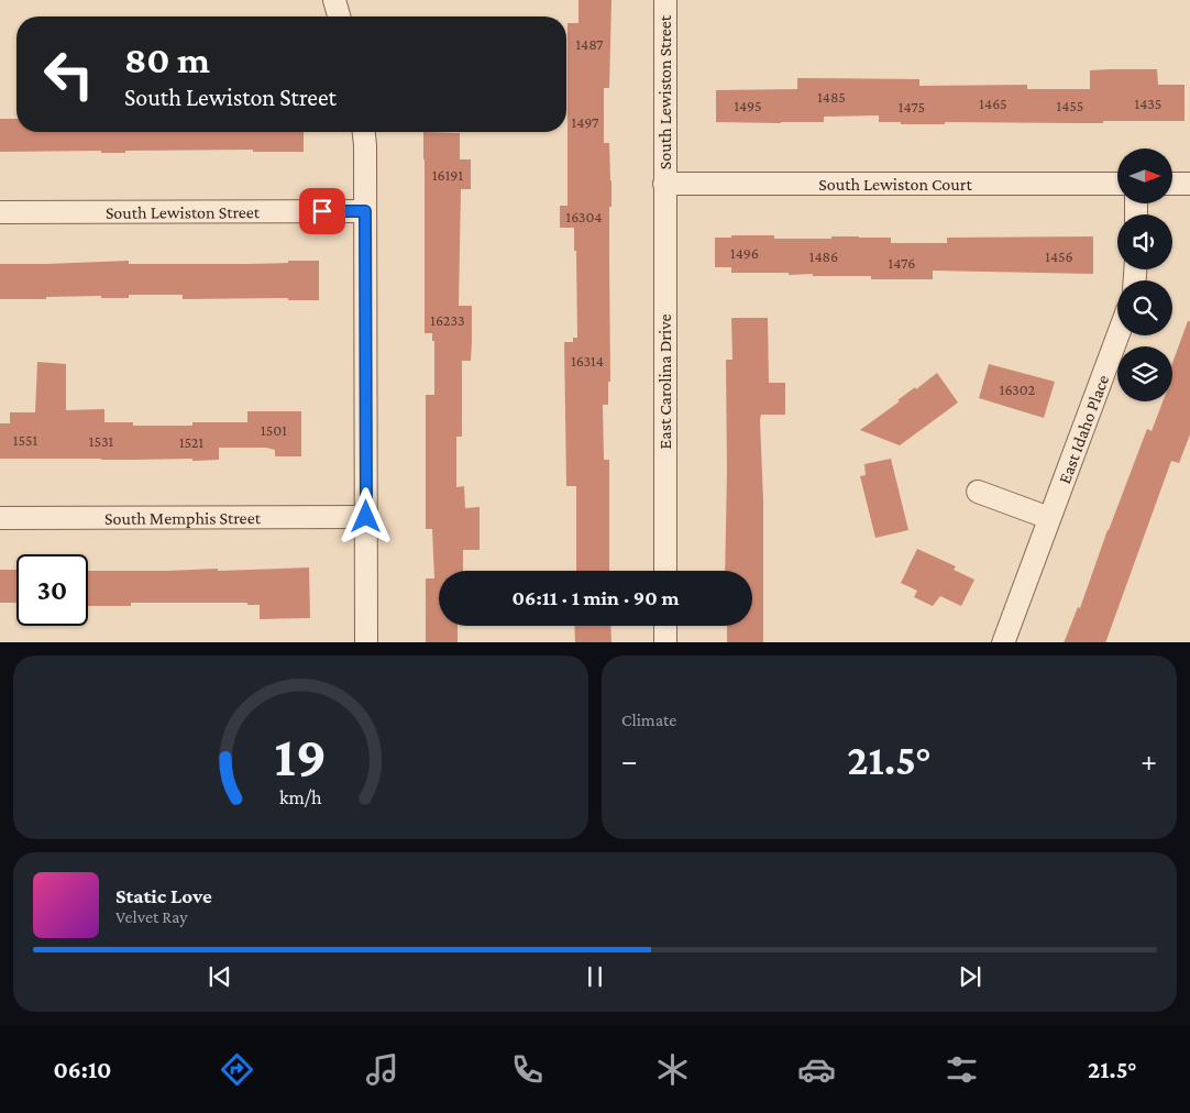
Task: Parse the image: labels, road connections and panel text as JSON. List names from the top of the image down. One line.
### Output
{"streets":{"street":["South Lewiston Street","South Lewiston Court","East Carolina Drive","East Idaho Place","South Memphis Street"]},"crossings":[["South Lewiston Street","South Lewiston Court"],["South Lewiston Street","East Carolina Drive"],["South Lewiston Court","East Carolina Drive"]],"house_numbers":["1487","1485","1465","1435","1495","1455","1475","1497","16191","16304","1496","1486","1456","1476","16233","16314","16302","1501","1551","1531","1521"],"north":"right","page":{"turn":["80 m","South Lewiston Street"],"limit":"30","trip":"06:11 · 1 min · 90 m","tile":"Climate","heat":["−","21.5°","+"],"song":["Static Love","Velvet Ray"],"tabs":["06:10","21.5°"],"gauge":["19","km/h"]}}
